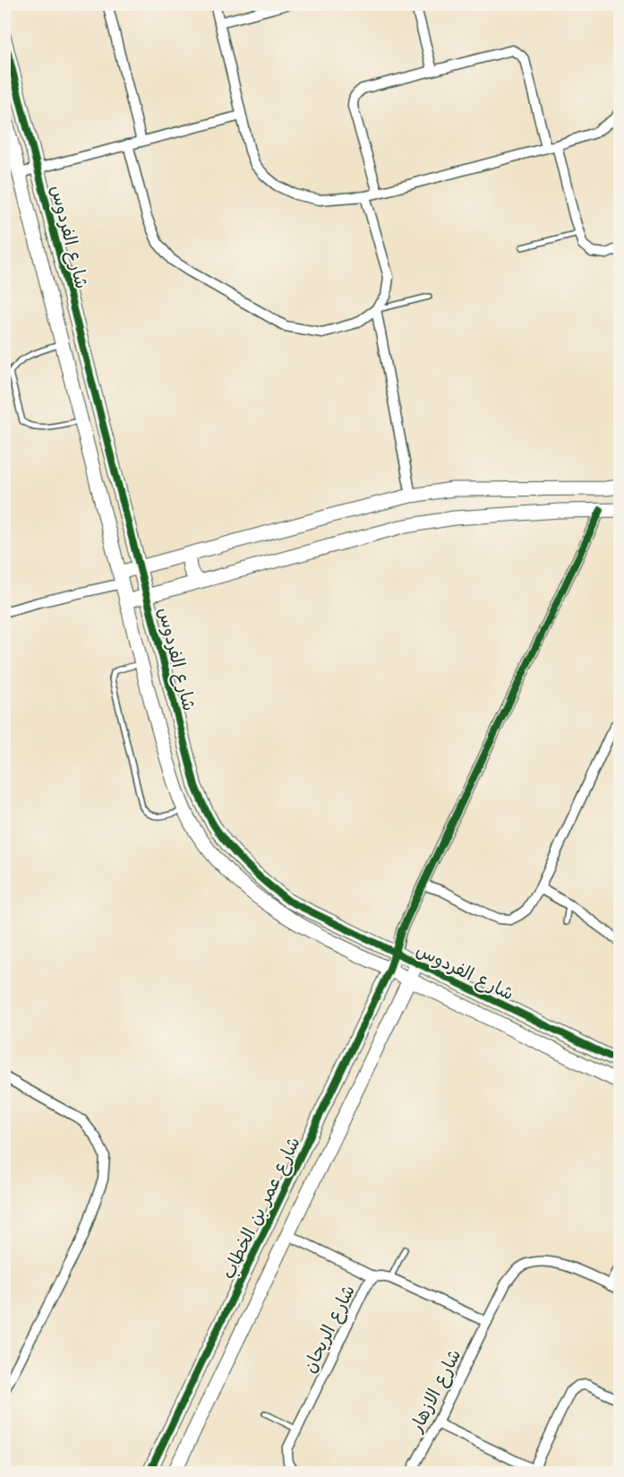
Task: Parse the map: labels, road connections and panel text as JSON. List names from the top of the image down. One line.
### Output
{"streets":{"street":["شارع الفردوس","شارع عمر بن الخطاب","شارع الريحان","شارع الازهار"]},"crossings":[["شارع الفردوس","شارع عمر بن الخطاب"],["شارع الريحان","شارع الازهار"]]}
